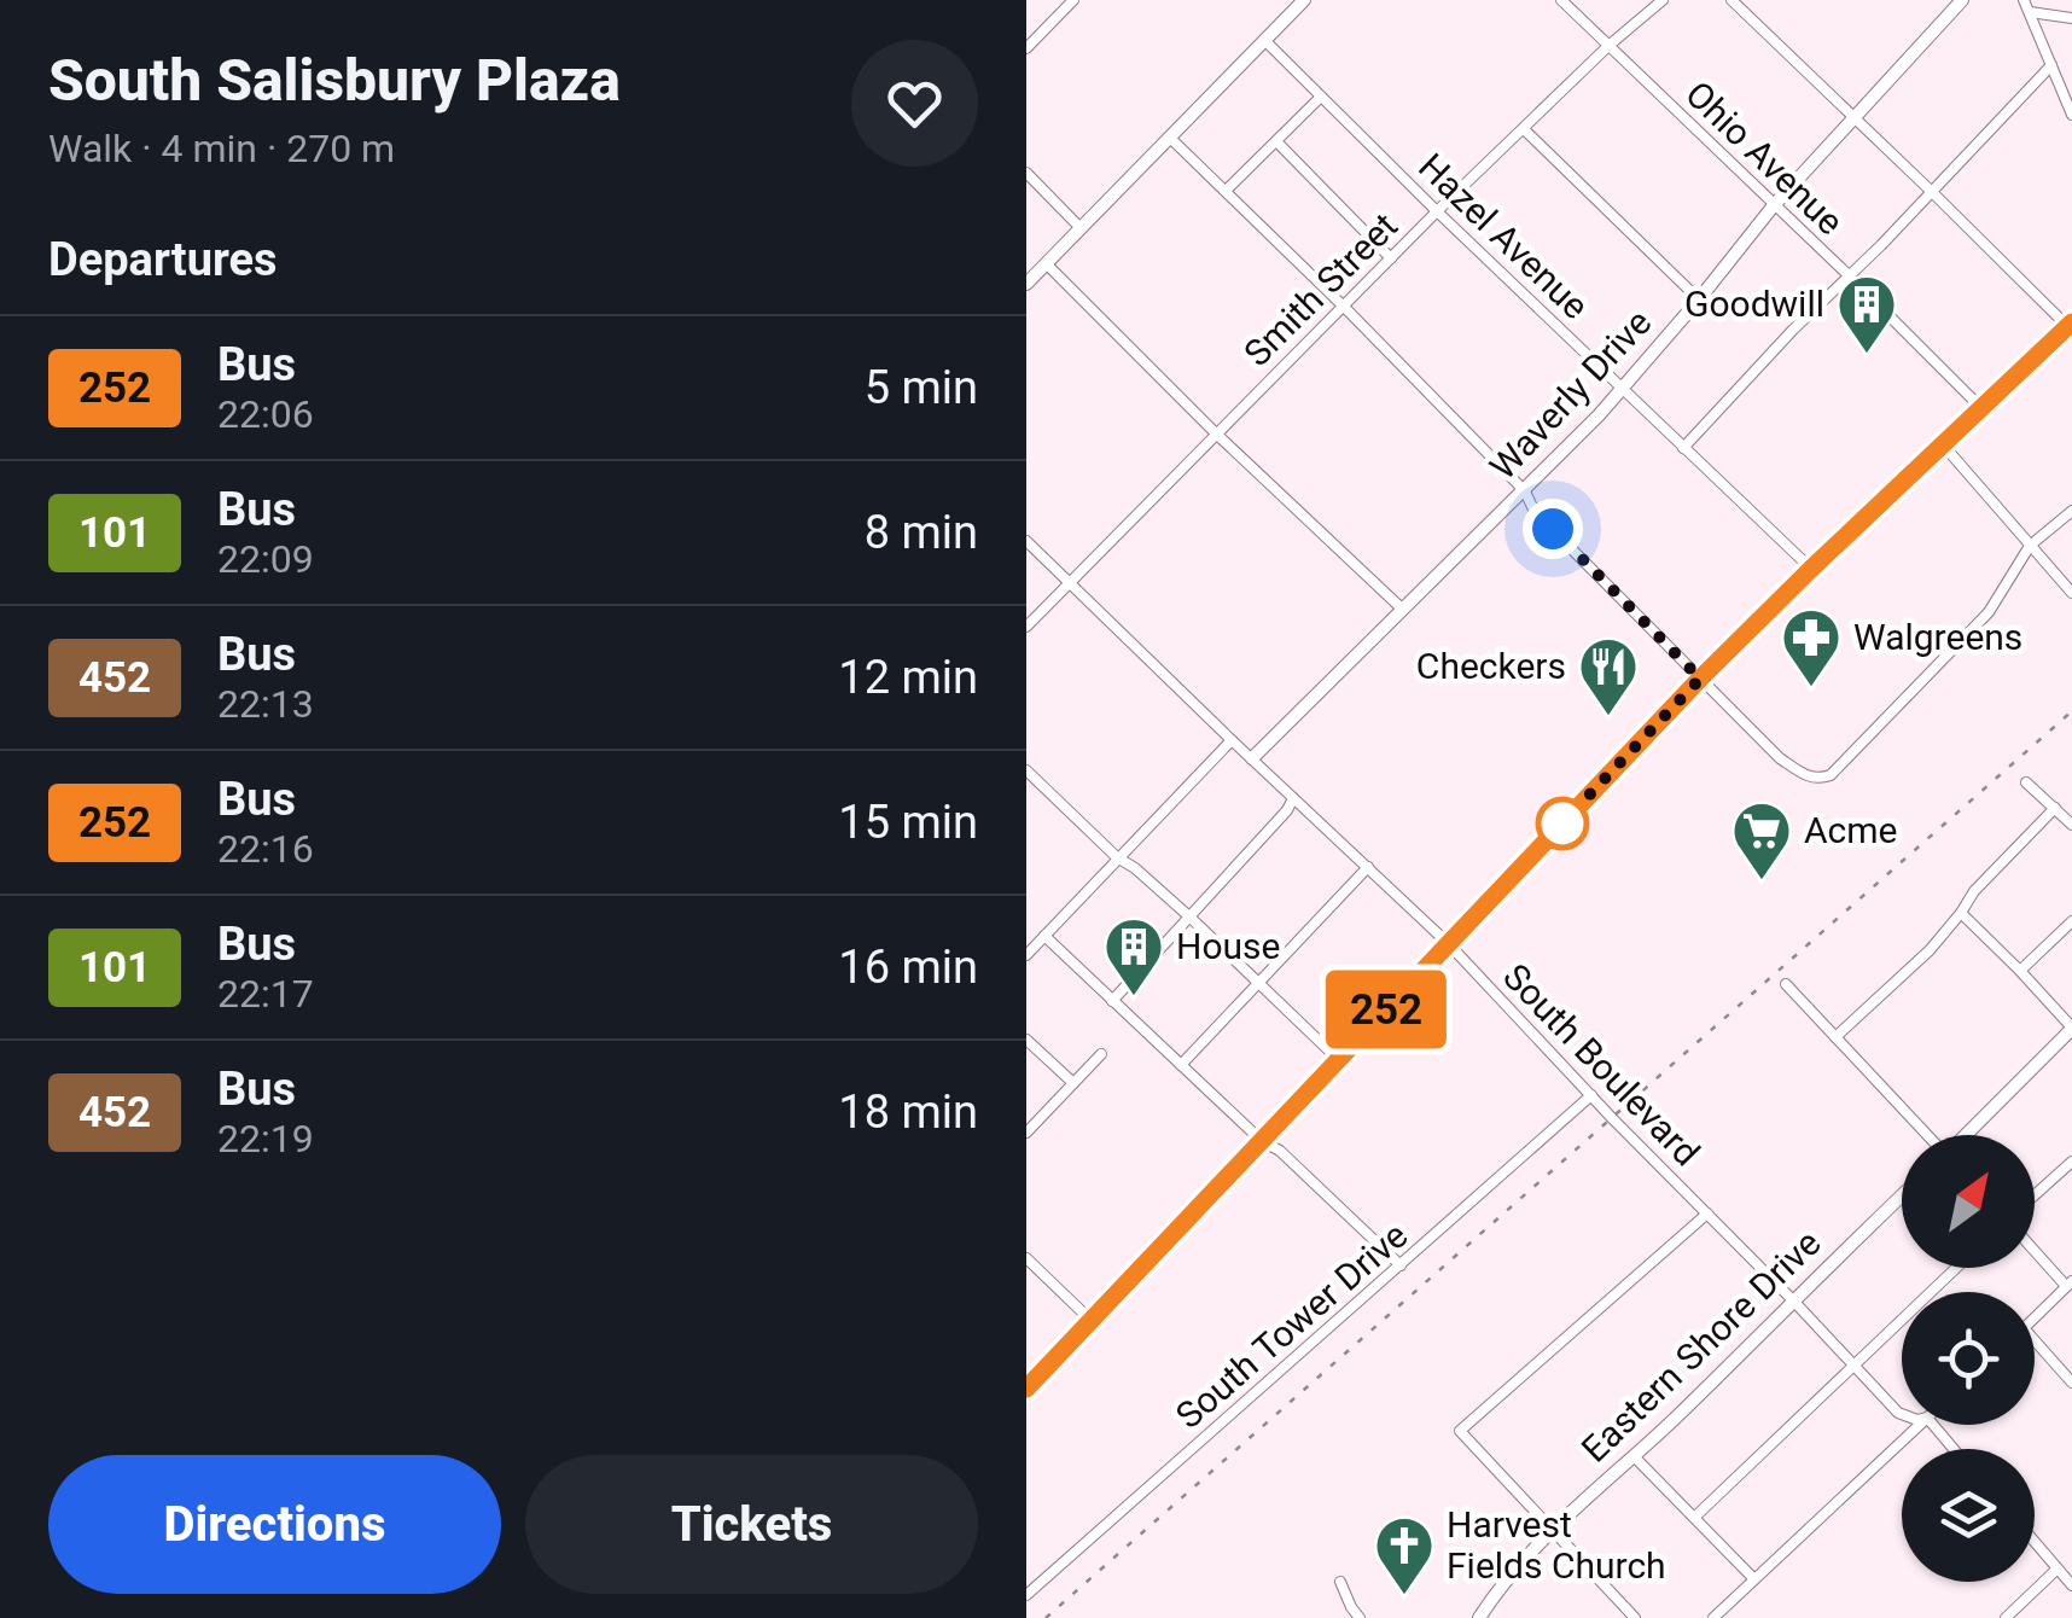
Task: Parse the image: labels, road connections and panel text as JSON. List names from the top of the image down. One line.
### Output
{"streets":{"street":["Ohio Avenue","Hazel Avenue","Smith Street","Waverly Drive","South Boulevard","South Tower Drive","Eastern Shore Drive"]},"crossings":[["Ohio Avenue","Smith Street"],["Ohio Avenue","Waverly Drive"],["Hazel Avenue","Smith Street"],["Hazel Avenue","Waverly Drive"],["Smith Street","South Boulevard"],["Waverly Drive","South Boulevard"],["South Boulevard","South Tower Drive"],["South Boulevard","Eastern Shore Drive"]],"places":{"building":["Goodwill","House"],"pharmacy":["Walgreens"],"restaurant":["Checkers"],"supermarket":["Acme"],"church":["Harvest Fields Church"]},"lines":["bus line 252"],"north":"top right","page":{"heading":[["South Salisbury Plaza","Walk · 4 min · 270 m"],"Departures"],"on_map":"252","list":[{"mark":"252","name":"Bus","note":"22:06","value":"5 min"},{"mark":"101","name":"Bus","note":"22:09","value":"8 min"},{"mark":"452","name":"Bus","note":"22:13","value":"12 min"},{"mark":"252","name":"Bus","note":"22:16","value":"15 min"},{"mark":"101","name":"Bus","note":"22:17","value":"16 min"},{"mark":"452","name":"Bus","note":"22:19","value":"18 min"}],"buttons":["Directions","Tickets"]}}
